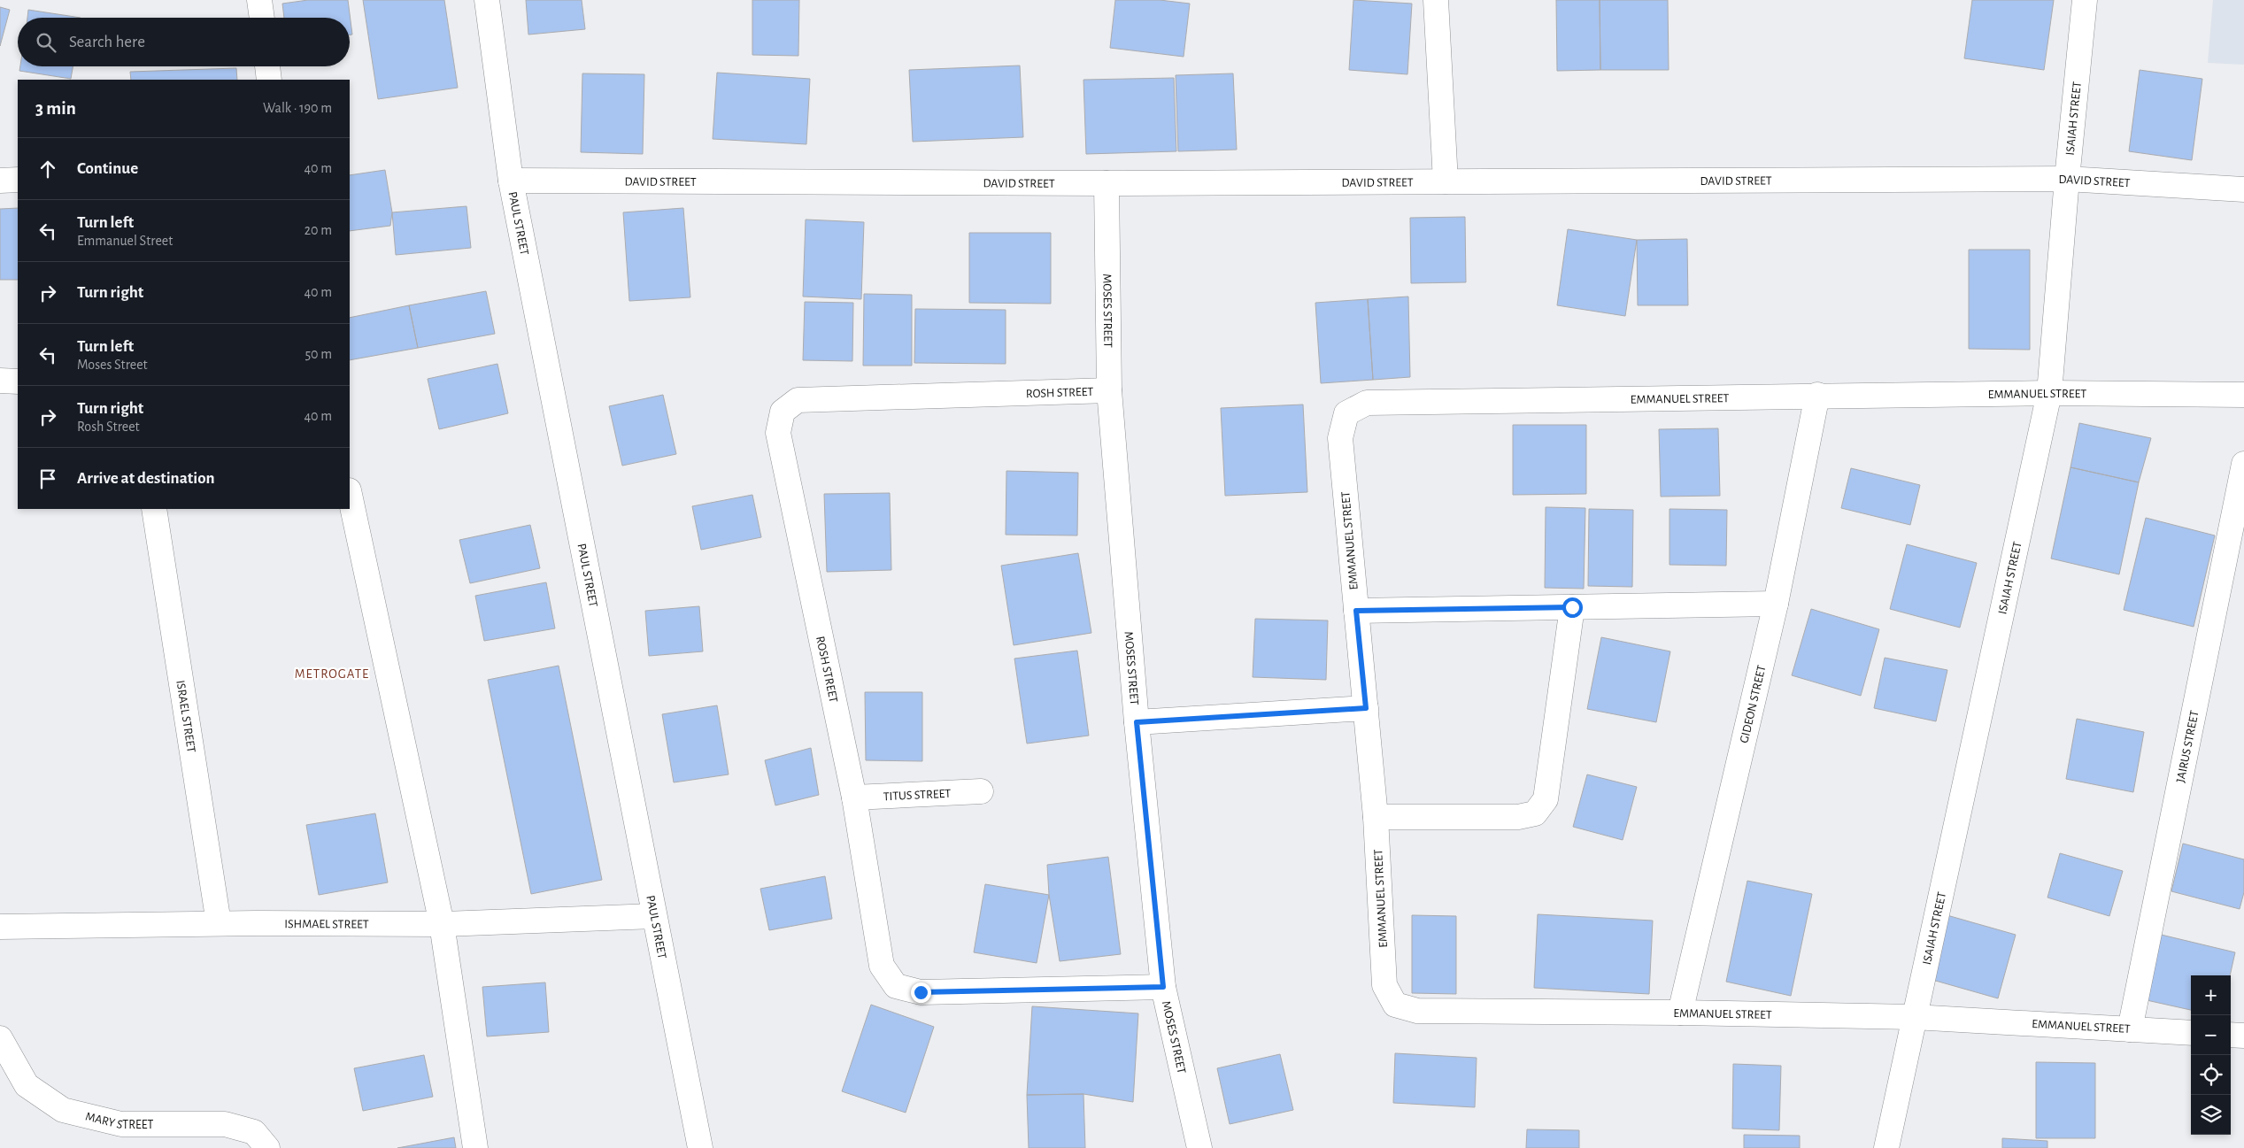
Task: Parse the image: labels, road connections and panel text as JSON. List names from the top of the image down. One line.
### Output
{"streets":{"street":["ISAIAH STREET","DAVID STREET","PAUL STREET","MOSES STREET","ROSH STREET","EMMANUEL STREET","GIDEON STREET","ISRAEL STREET","JAIRUS STREET","TITUS STREET","ISHMAEL STREET","MARY STREET"]},"crossings":[["ISAIAH STREET","DAVID STREET"],["ISAIAH STREET","EMMANUEL STREET"],["DAVID STREET","PAUL STREET"],["DAVID STREET","MOSES STREET"],["PAUL STREET","ISHMAEL STREET"],["MOSES STREET","ROSH STREET"],["ROSH STREET","TITUS STREET"],["EMMANUEL STREET","GIDEON STREET"],["EMMANUEL STREET","JAIRUS STREET"],["ISRAEL STREET","ISHMAEL STREET"]],"districts":["METROGATE"],"page":{"search":"Search here","heading":["3 min","Walk · 190 m"],"list":[["Continue","40 m"],["Turn left","Emmanuel Street","20 m"],["Turn right","40 m"],["Turn left","Moses Street","50 m"],["Turn right","Rosh Street","40 m"],"Arrive at destination"],"map_buttons":["+","−"]}}
